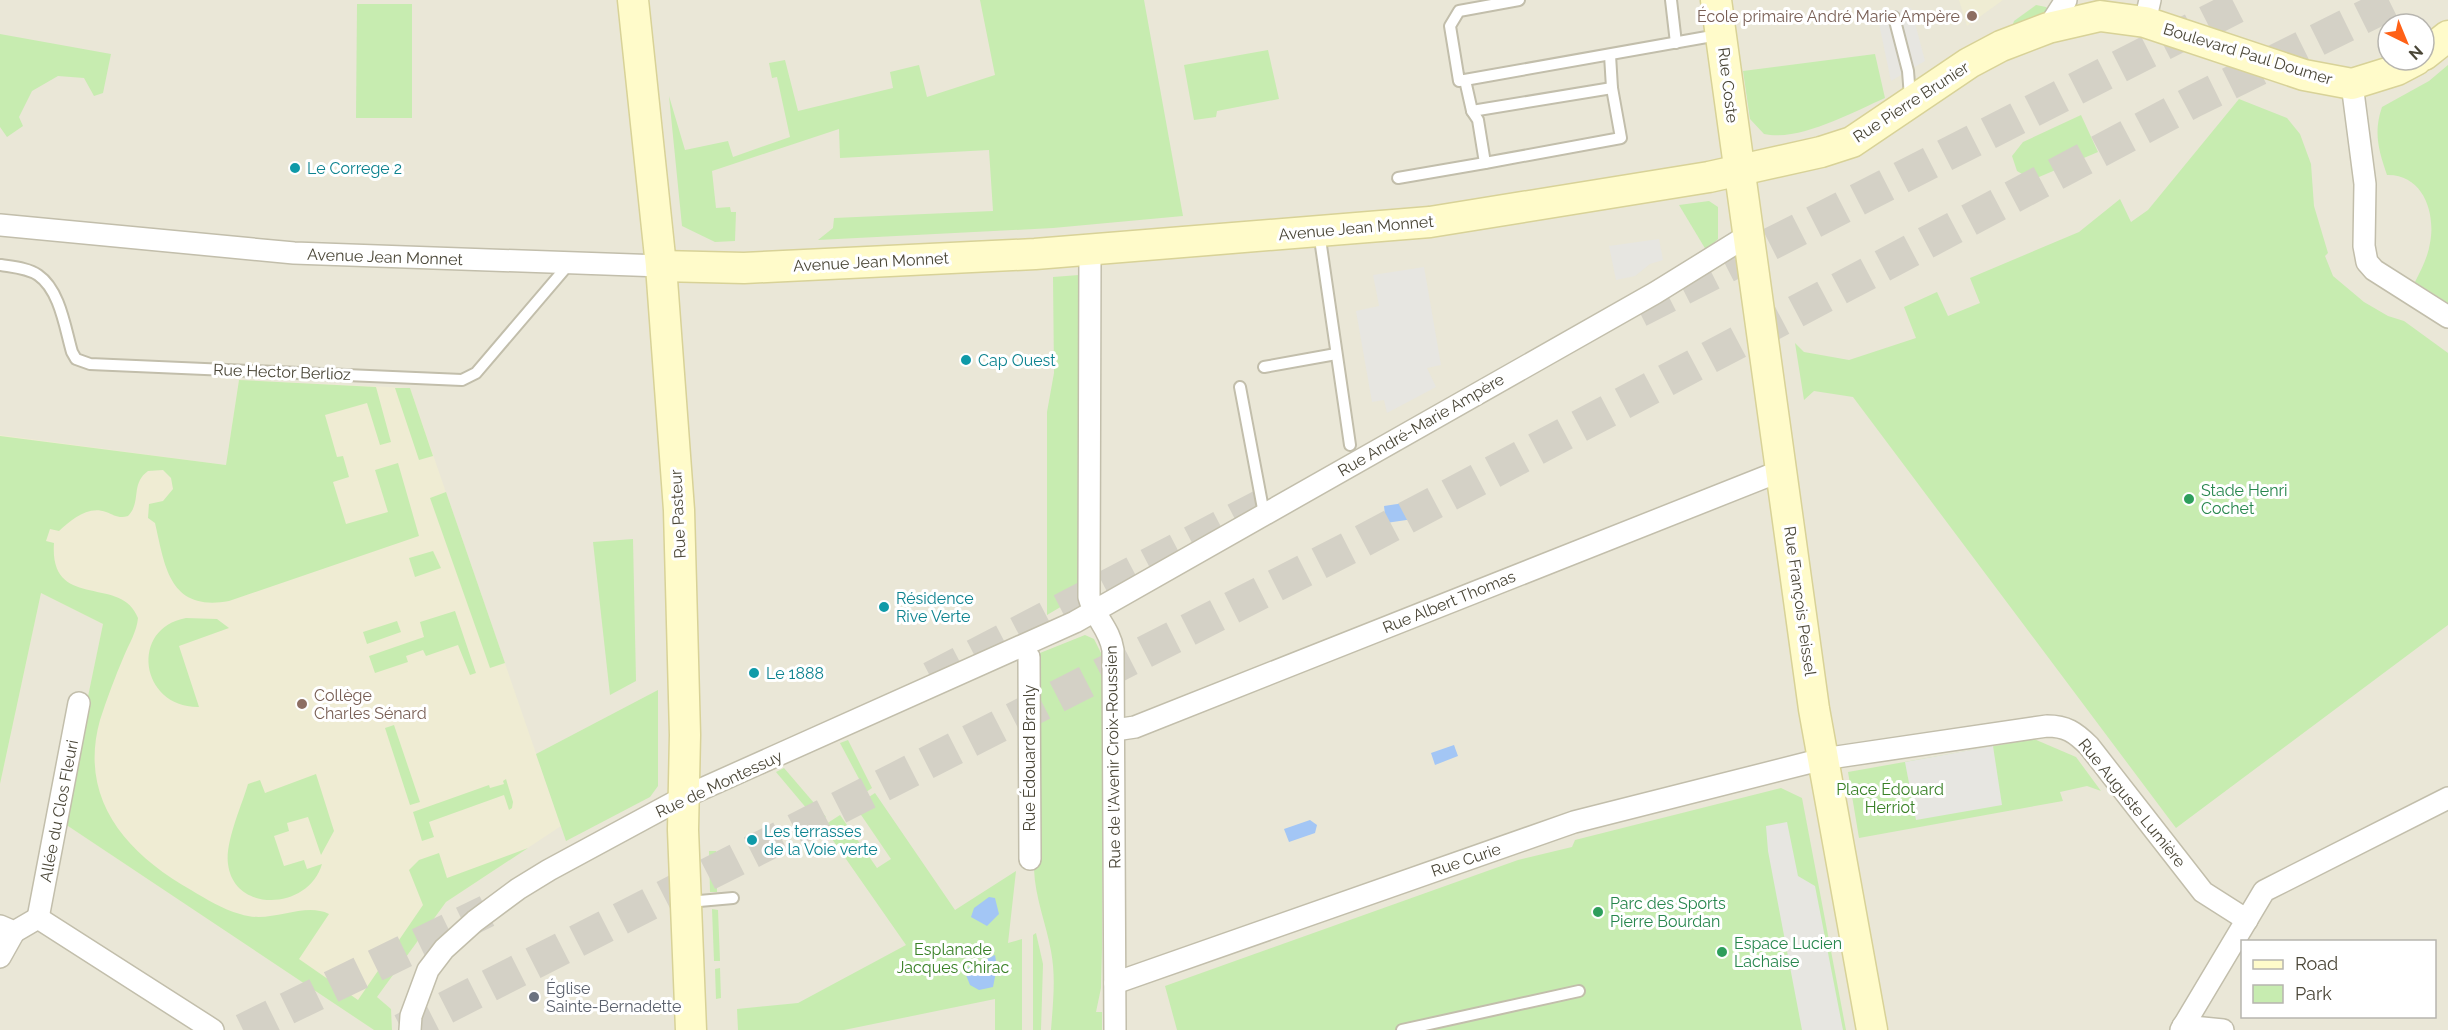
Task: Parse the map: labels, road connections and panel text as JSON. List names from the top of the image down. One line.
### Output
{"streets":{"street":["Boulevard Paul Doumer","Rue Coste","Rue Pierre Brunier","Avenue Jean Monnet","Rue André-Marie Ampère","Rue Pasteur","Rue François Peissel","Rue Albert Thomas","Rue de l'Avenir Croix-Roussien","Rue Édouard Branly","Rue de Montessuy","Rue Auguste Lumière","Allée du Clos Fleuri","Rue Curie"],"lane":["Rue Hector Berlioz"]},"crossings":[["Boulevard Paul Doumer","Rue Pierre Brunier"],["Rue Coste","Rue Pierre Brunier"],["Rue Coste","Avenue Jean Monnet"],["Rue Coste","Rue François Peissel"],["Rue Pierre Brunier","Avenue Jean Monnet"],["Rue Pierre Brunier","Rue François Peissel"],["Avenue Jean Monnet","Rue Hector Berlioz"],["Avenue Jean Monnet","Rue Pasteur"],["Avenue Jean Monnet","Rue François Peissel"],["Avenue Jean Monnet","Rue de l'Avenir Croix-Roussien"],["Rue André-Marie Ampère","Rue François Peissel"],["Rue André-Marie Ampère","Rue de l'Avenir Croix-Roussien"],["Rue André-Marie Ampère","Rue de Montessuy"],["Rue Pasteur","Rue de Montessuy"],["Rue François Peissel","Rue Albert Thomas"],["Rue François Peissel","Rue Auguste Lumière"],["Rue François Peissel","Rue Curie"],["Rue Albert Thomas","Rue de l'Avenir Croix-Roussien"],["Rue de l'Avenir Croix-Roussien","Rue de Montessuy"],["Rue de l'Avenir Croix-Roussien","Rue Curie"],["Rue Auguste Lumière","Rue Curie"]],"parks":["Place Édouard Herriot","Esplanade Jacques Chirac"],"places":["École primaire André Marie Ampère","Le Correge 2","Cap Ouest","Stade Henri Cochet","Résidence Rive Verte","Le 1888","Collège Charles Sénard","Les terrasses de la Voie verte","Parc des Sports Pierre Bourdan","Espace Lucien Lachaise","Église Sainte-Bernadette"],"legend":["Road","Park"],"north":"bottom right"}
